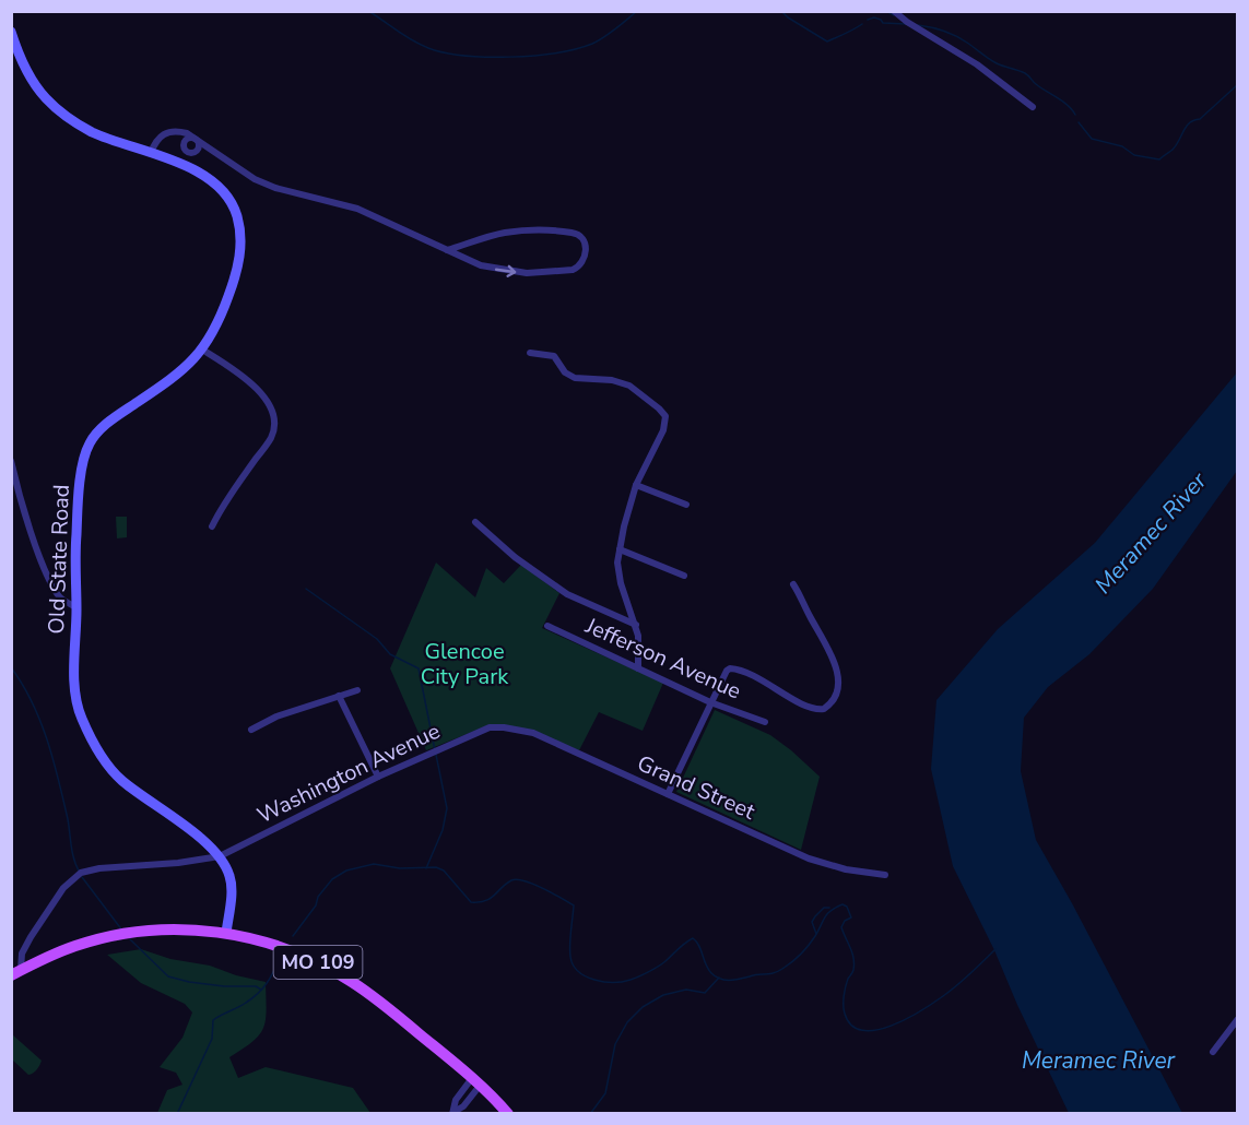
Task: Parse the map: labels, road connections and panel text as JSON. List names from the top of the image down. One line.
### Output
{"streets":{"main road":["MO 109"],"street":["Old State Road","Jefferson Avenue","Washington Avenue","Grand Street"]},"crossings":[["Old State Road","Washington Avenue"],["Old State Road","MO 109"],["Washington Avenue","Grand Street"],["Washington Avenue","MO 109"]],"water":["Meramec River"],"parks":["Glencoe City Park"]}
